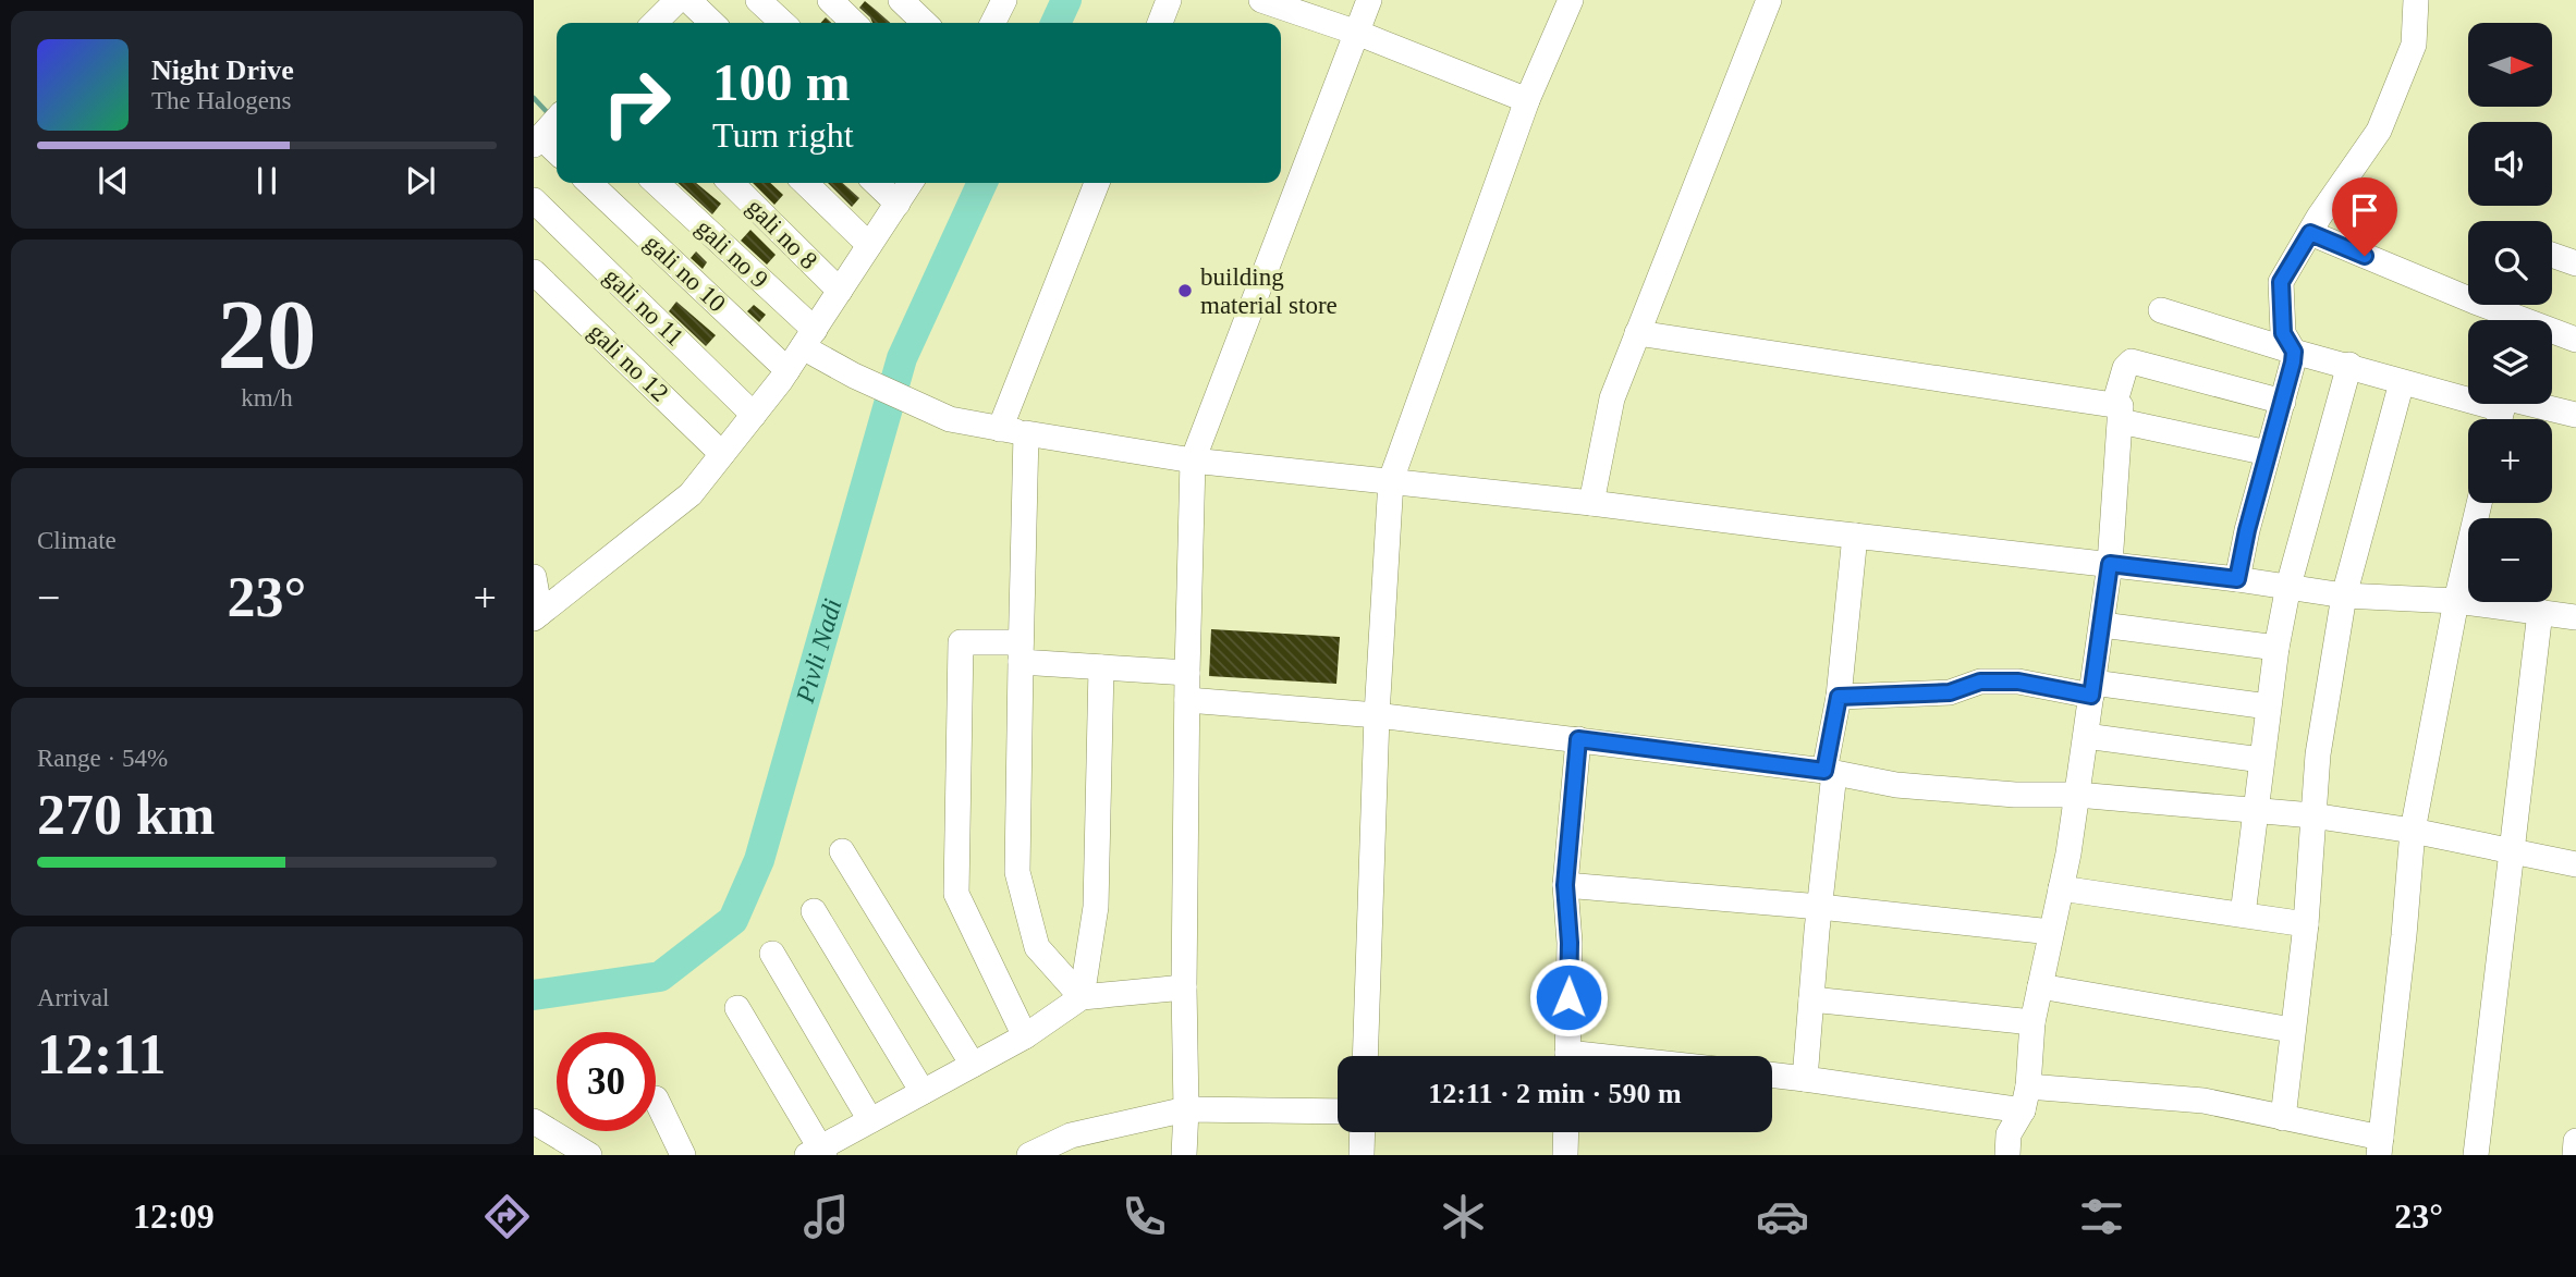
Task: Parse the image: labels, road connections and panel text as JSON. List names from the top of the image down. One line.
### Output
{"streets":{"street":["gali no 8","gali no 9","gali no 10","gali no 11","gali no 12"]},"water":["Pivli Nadi"],"places":["building material store"],"north":"right","page":{"map_buttons":["+","−"],"turn":["100 m","Turn right"],"song":["Night Drive","The Halogens"],"tile":[["20","km/h"],"Climate",["Range · 54%","270 km"],["Arrival","12:11"]],"heat":["−","23°","+"],"limit":"30","trip":"12:11 · 2 min · 590 m","tabs":["12:09","23°"]}}
